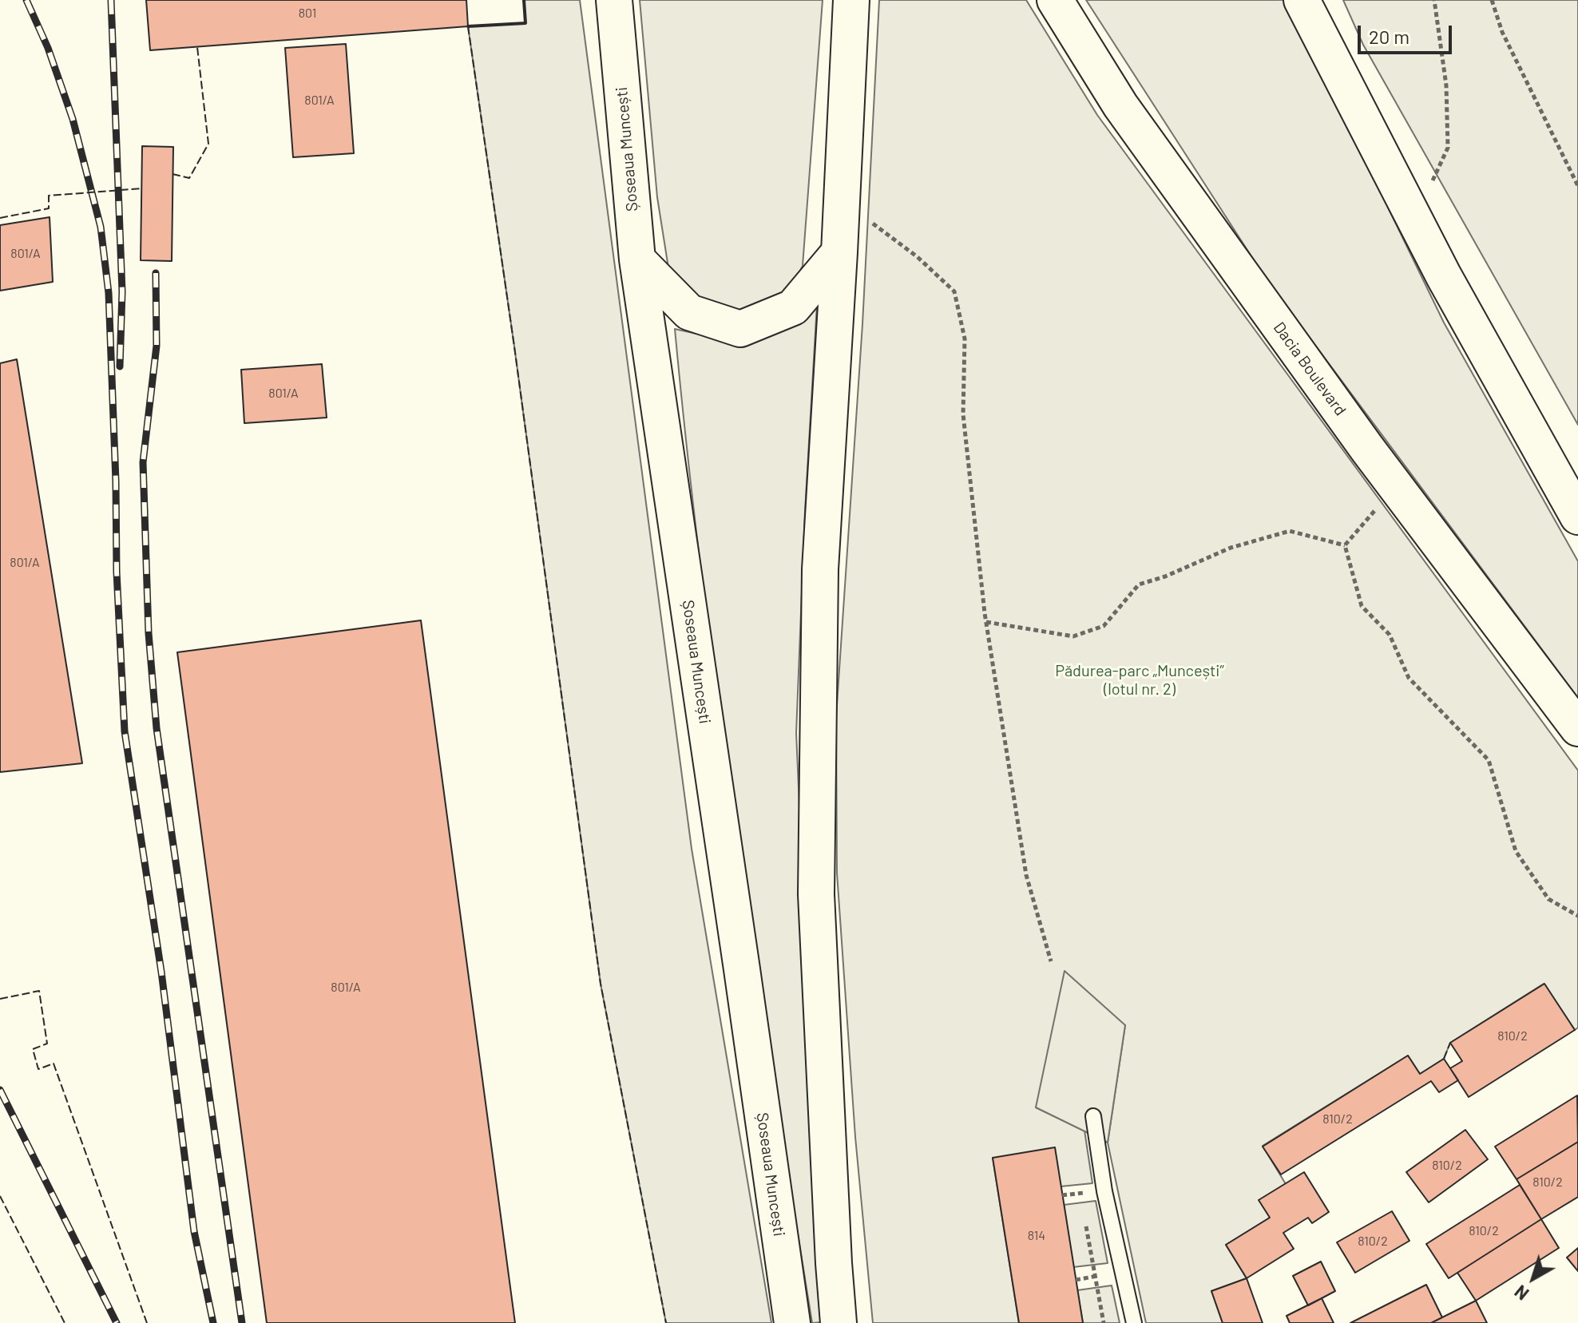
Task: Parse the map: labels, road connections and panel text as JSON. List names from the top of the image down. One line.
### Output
{"streets":{"main road":["Șoseaua Muncești","Dacia Boulevard"]},"parks":["Pădurea-parc „Muncești” (lotul nr. 2)"],"house_numbers":["801","801/A","801/A","801/A","801/A","801/A","810/2","810/2","810/2","810/2","810/2","814","810/2"],"scale_bar":"20 m","north":"bottom left"}
